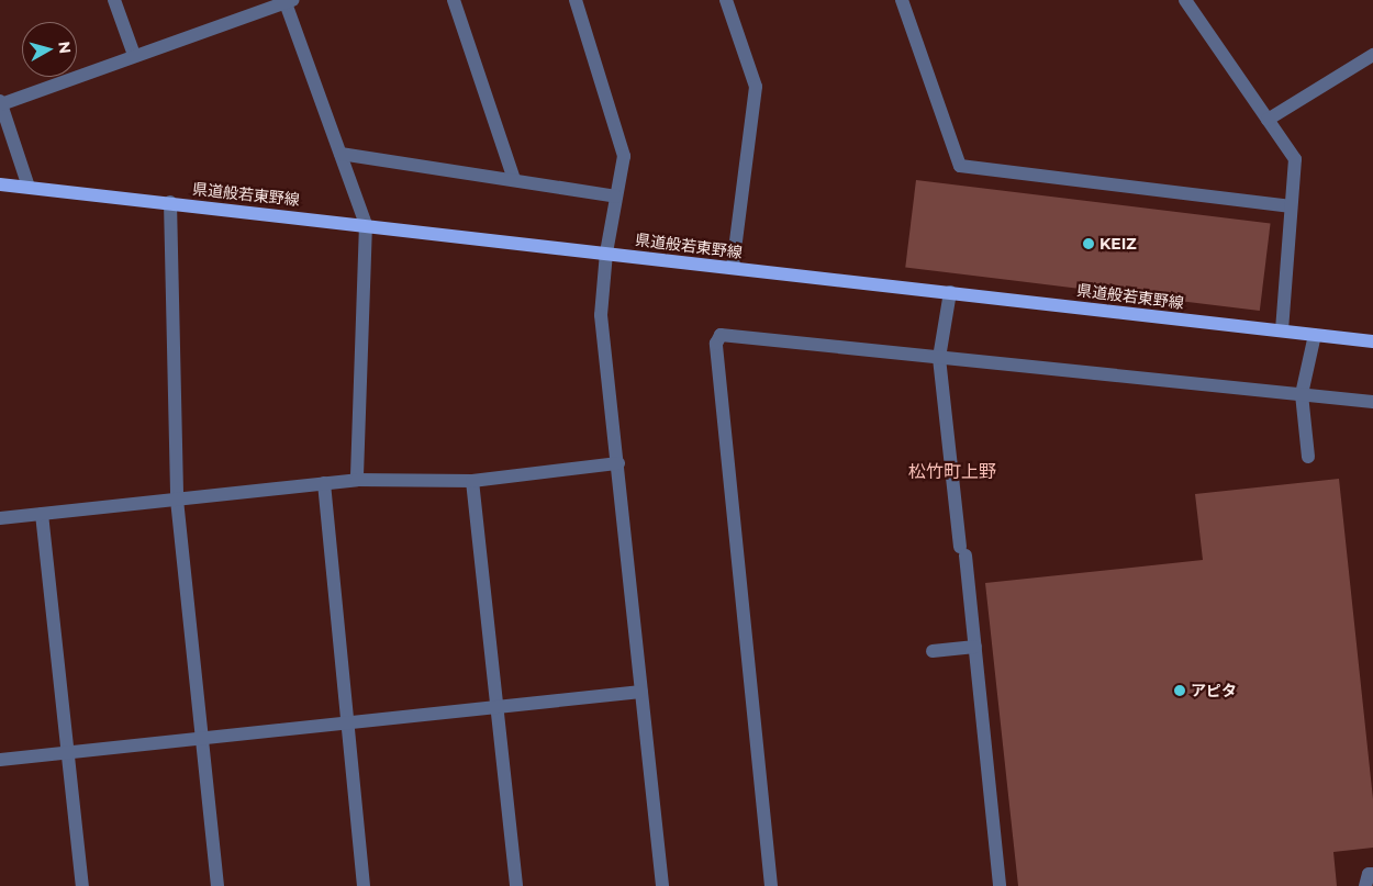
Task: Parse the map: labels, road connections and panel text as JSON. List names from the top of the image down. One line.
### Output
{"streets":{"main road":["県道般若東野線"]},"districts":["松竹町上野"],"places":["KEIZ","アピタ"],"north":"right"}
